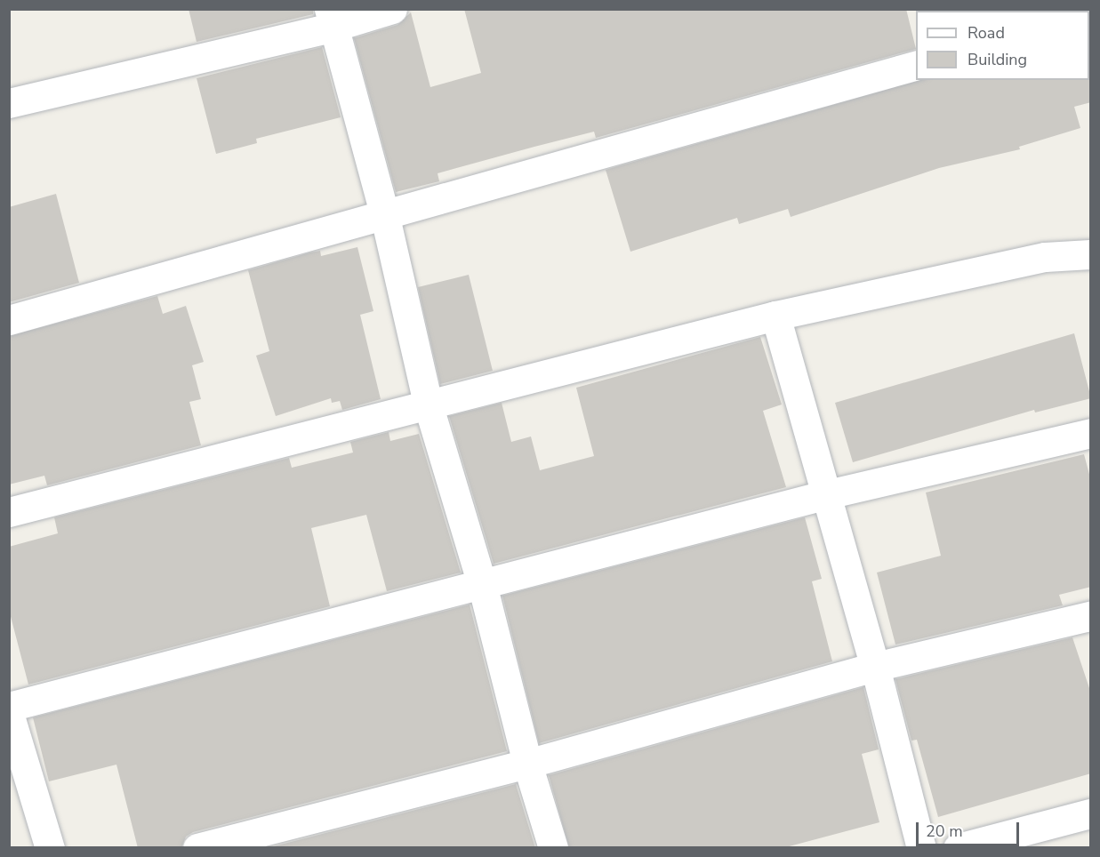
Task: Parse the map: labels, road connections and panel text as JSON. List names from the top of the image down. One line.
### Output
{"legend":["Road","Building"],"scale_bar":"20 m"}
